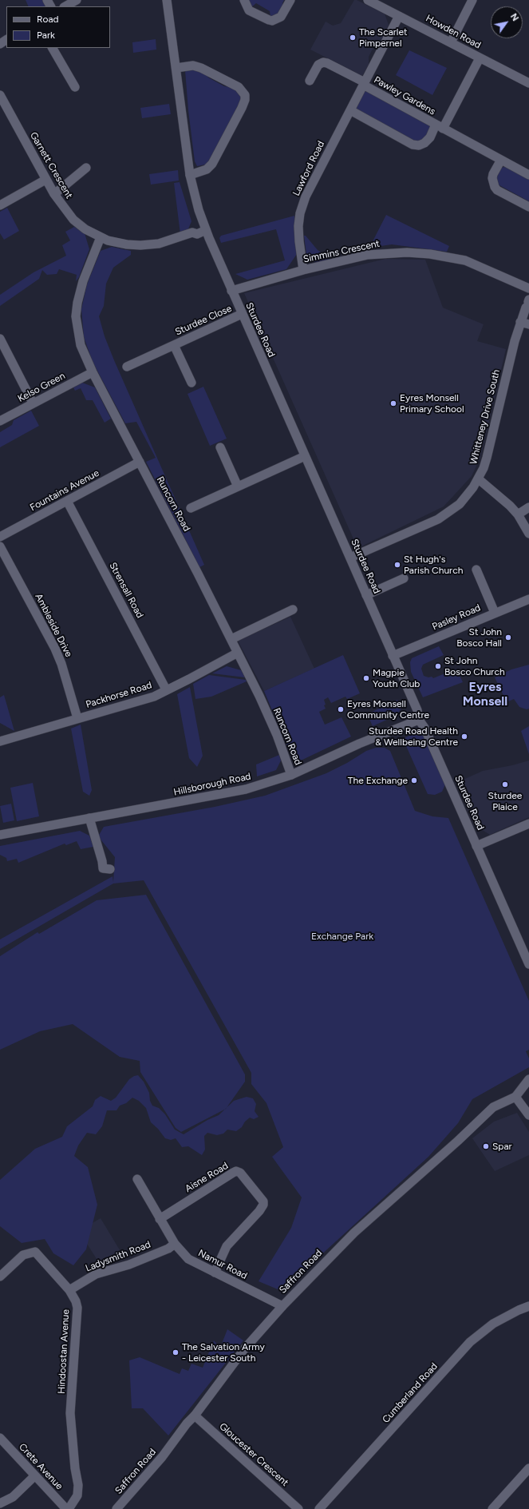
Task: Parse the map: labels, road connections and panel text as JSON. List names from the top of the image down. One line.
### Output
{"streets":{"street":["Howden Road","Pawley Gardens","Garnett Crescent","Lawford Road","Simmins Crescent","Sturdee Close","Sturdee Road","Kelso Green","Whitteney Drive South","Fountains Avenue","Runcorn Road","Strensall Road","Pasley Road","Ambleside Drive","Packhorse Road","Hillsborough Road","Aisne Road","Ladysmith Road","Namur Road","Saffron Road","Hindoostan Avenue","Cumberland Road","Gloucester Crescent","Crete Avenue"]},"crossings":[["Howden Road","Pawley Gardens"],["Howden Road","Lawford Road"],["Pawley Gardens","Lawford Road"],["Garnett Crescent","Sturdee Road"],["Garnett Crescent","Runcorn Road"],["Lawford Road","Simmins Crescent"],["Simmins Crescent","Sturdee Road"],["Sturdee Close","Sturdee Road"],["Sturdee Road","Whitteney Drive South"],["Sturdee Road","Pasley Road"],["Sturdee Road","Hillsborough Road"],["Kelso Green","Runcorn Road"],["Fountains Avenue","Runcorn Road"],["Fountains Avenue","Strensall Road"],["Runcorn Road","Packhorse Road"],["Runcorn Road","Hillsborough Road"],["Strensall Road","Packhorse Road"],["Ambleside Drive","Packhorse Road"],["Aisne Road","Namur Road"],["Ladysmith Road","Namur Road"],["Ladysmith Road","Hindoostan Avenue"],["Namur Road","Saffron Road"],["Saffron Road","Gloucester Crescent"],["Hindoostan Avenue","Crete Avenue"]],"districts":["Eyres Monsell"],"parks":["Exchange Park"],"places":["The Scarlet Pimpernel","Eyres Monsell Primary School","St Hugh's Parish Church","St John Bosco Hall","St John Bosco Church","Magpie Youth Club","Eyres Monsell Community Centre","Sturdee Road Health & Wellbeing Centre","The Exchange","Sturdee Plaice","Spar","The Salvation Army - Leicester South"],"legend":["Road","Park"],"north":"top right"}
